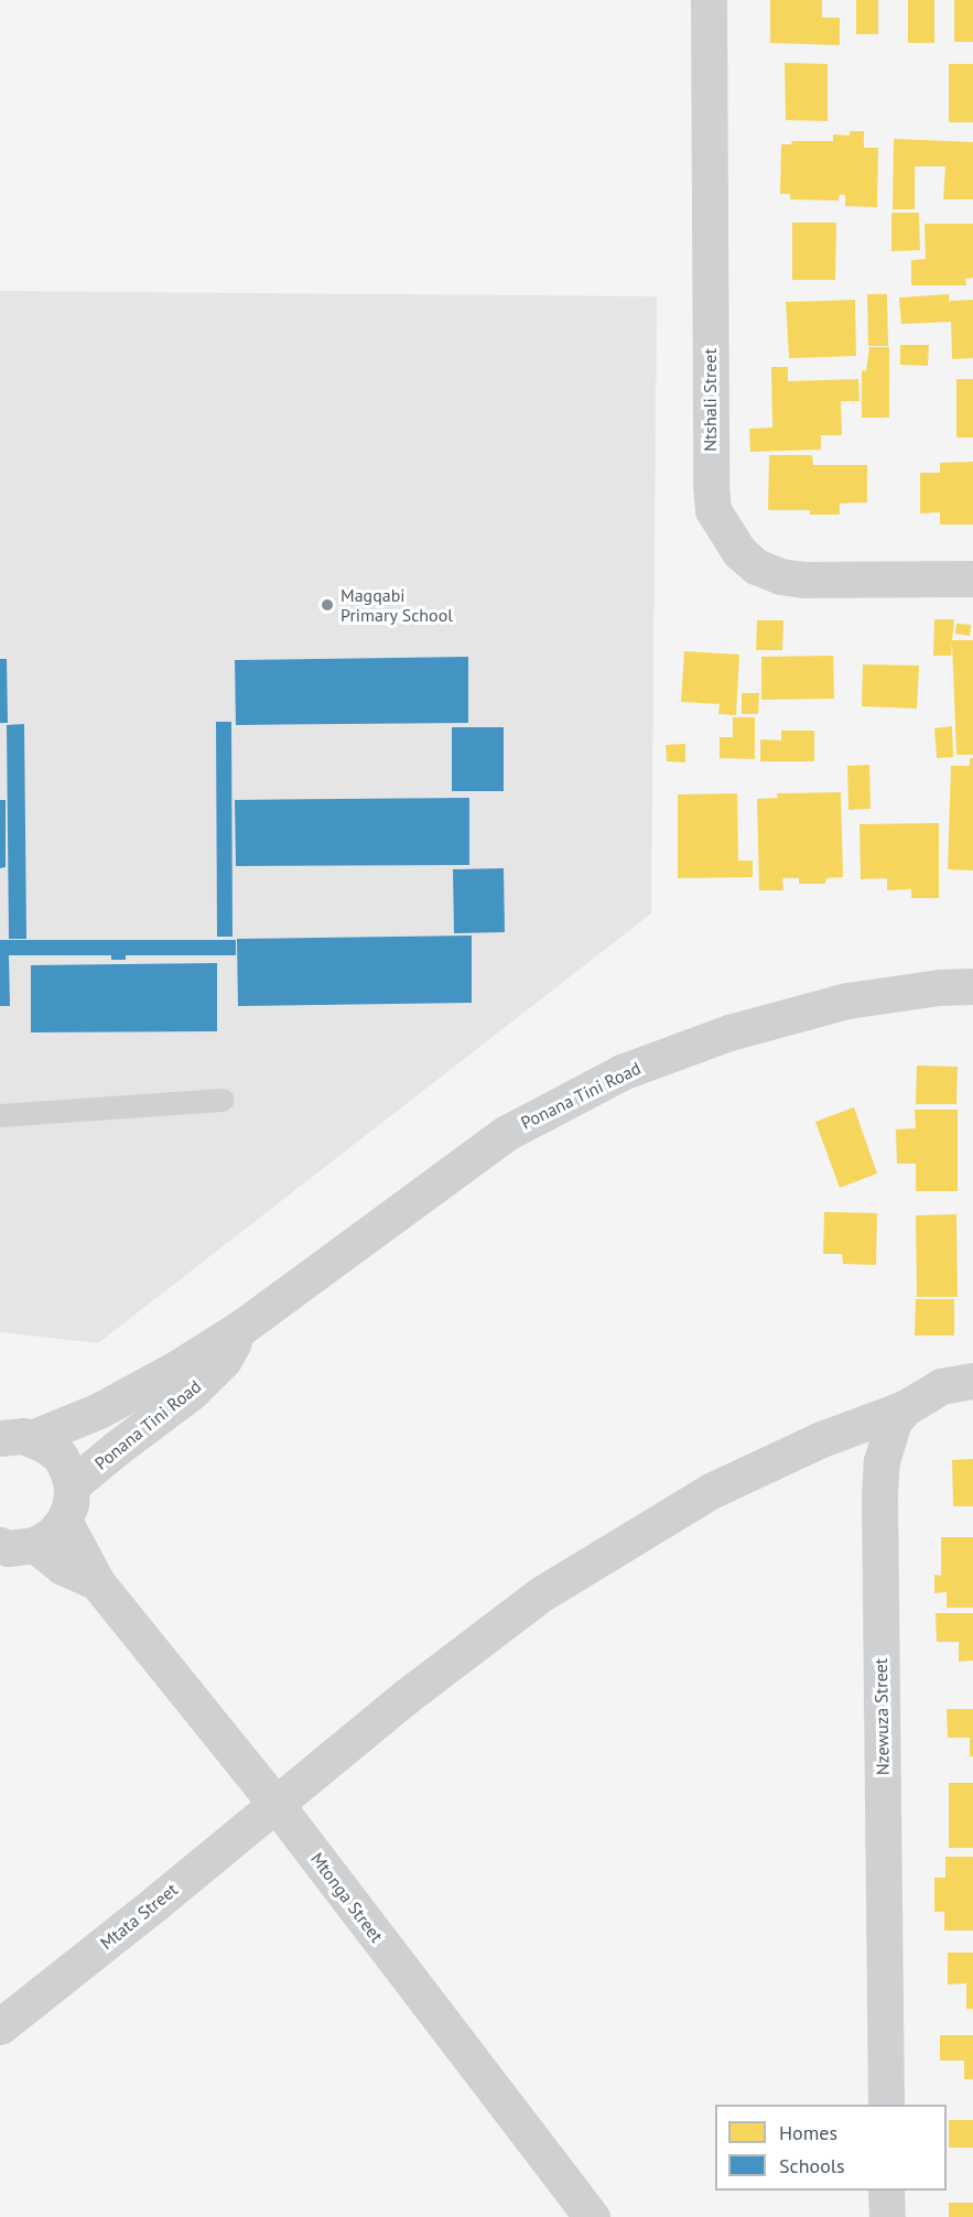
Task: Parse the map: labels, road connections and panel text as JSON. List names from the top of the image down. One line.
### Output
{"streets":{"street":["Ntshali Street","Ponana Tini Road","Nzewuza Street","Mtonga Street","Mtata Street"]},"crossings":[["Nzewuza Street","Mtata Street"],["Mtonga Street","Mtata Street"]],"places":["Magqabi Primary School"],"legend":["Homes","Schools"]}
